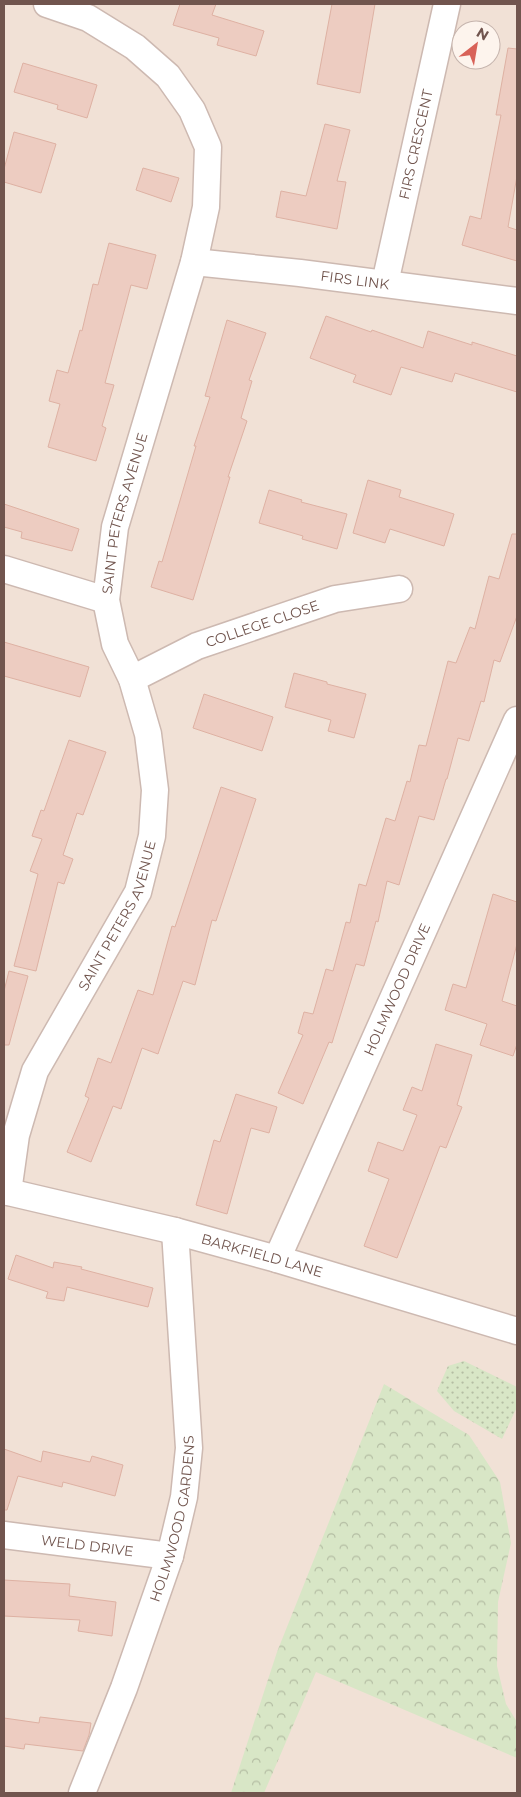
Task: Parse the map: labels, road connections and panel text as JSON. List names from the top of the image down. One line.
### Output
{"streets":{"street":["FIRS CRESCENT","FIRS LINK","SAINT PETERS AVENUE","COLLEGE CLOSE","HOLMWOOD DRIVE","BARKFIELD LANE","HOLMWOOD GARDENS","WELD DRIVE"]},"crossings":[["FIRS CRESCENT","FIRS LINK"],["FIRS LINK","SAINT PETERS AVENUE"],["SAINT PETERS AVENUE","COLLEGE CLOSE"],["SAINT PETERS AVENUE","BARKFIELD LANE"],["HOLMWOOD DRIVE","BARKFIELD LANE"],["BARKFIELD LANE","HOLMWOOD GARDENS"],["HOLMWOOD GARDENS","WELD DRIVE"]],"north":"top right"}
